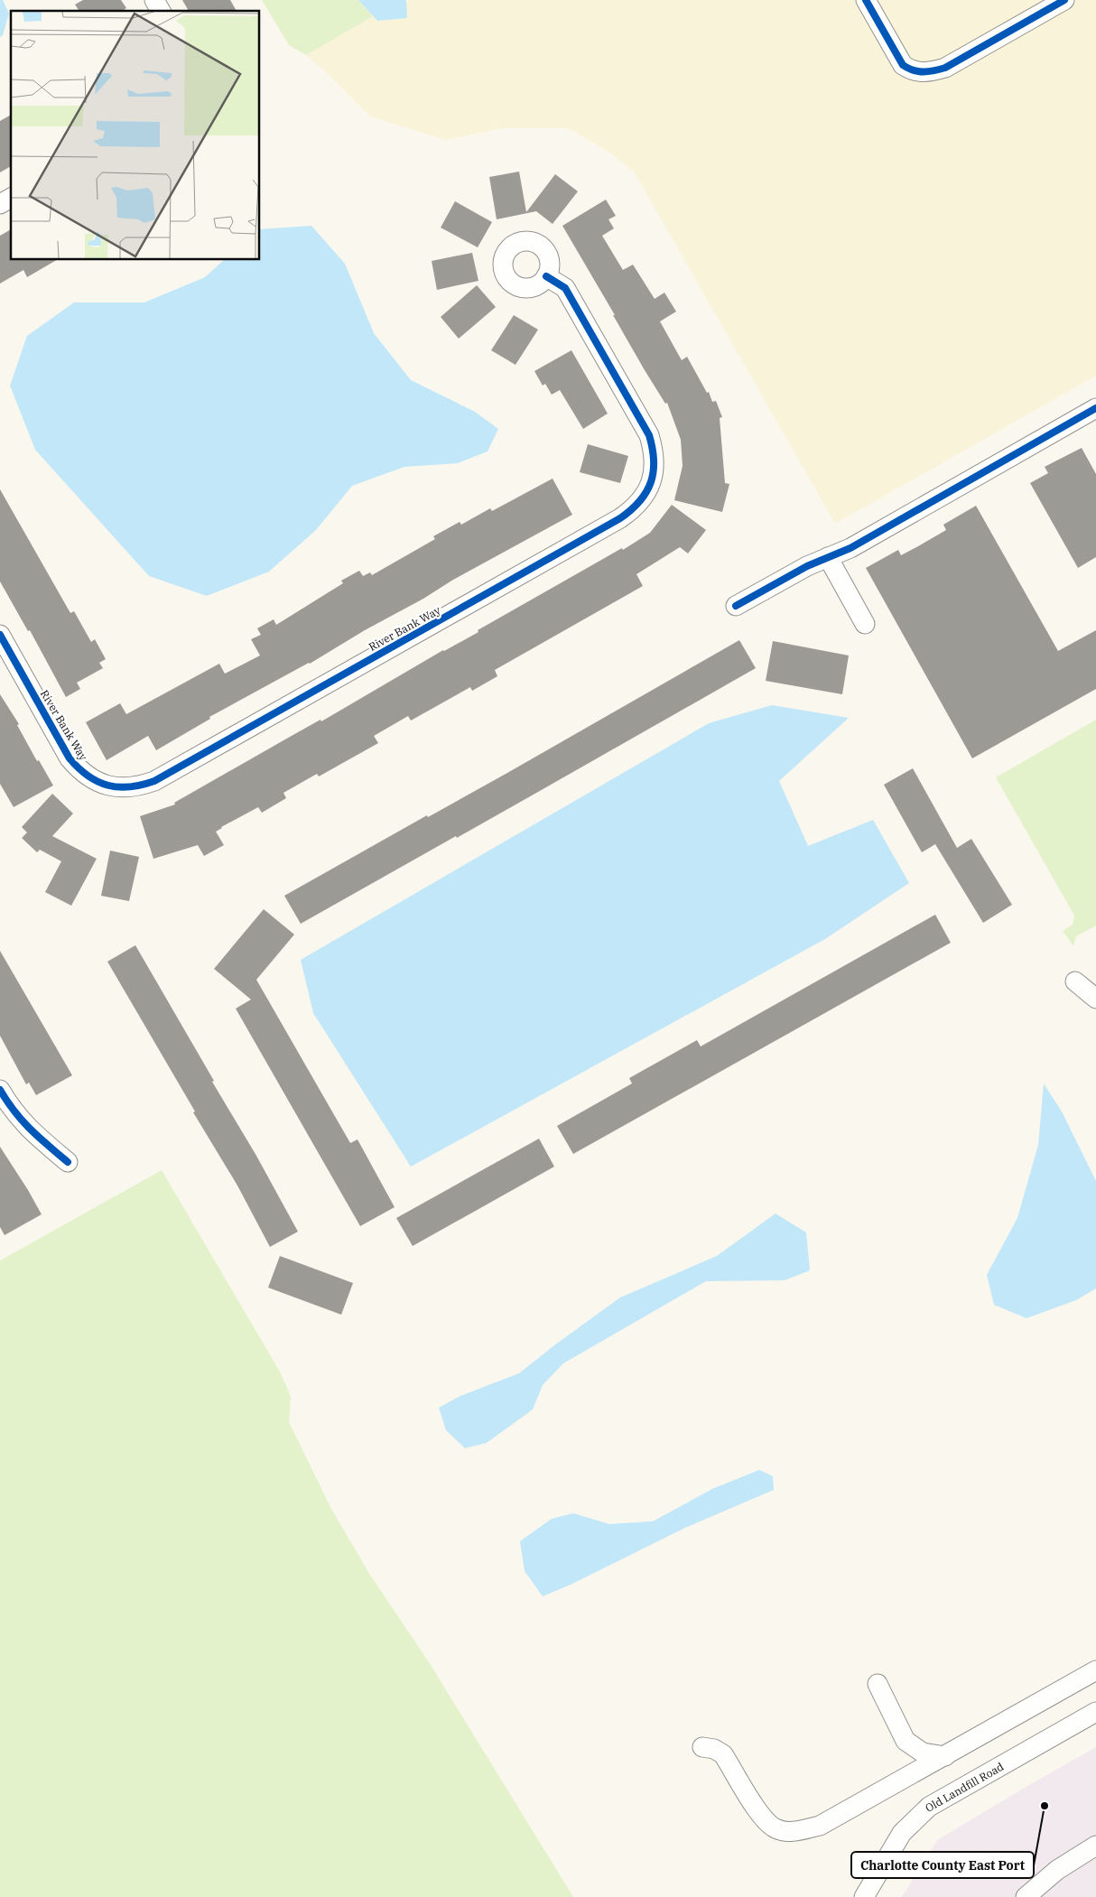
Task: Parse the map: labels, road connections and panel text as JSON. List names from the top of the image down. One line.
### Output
{"streets":{"street":["River Bank Way","Old Landfill Road"]},"places":["Charlotte County East Port"]}
